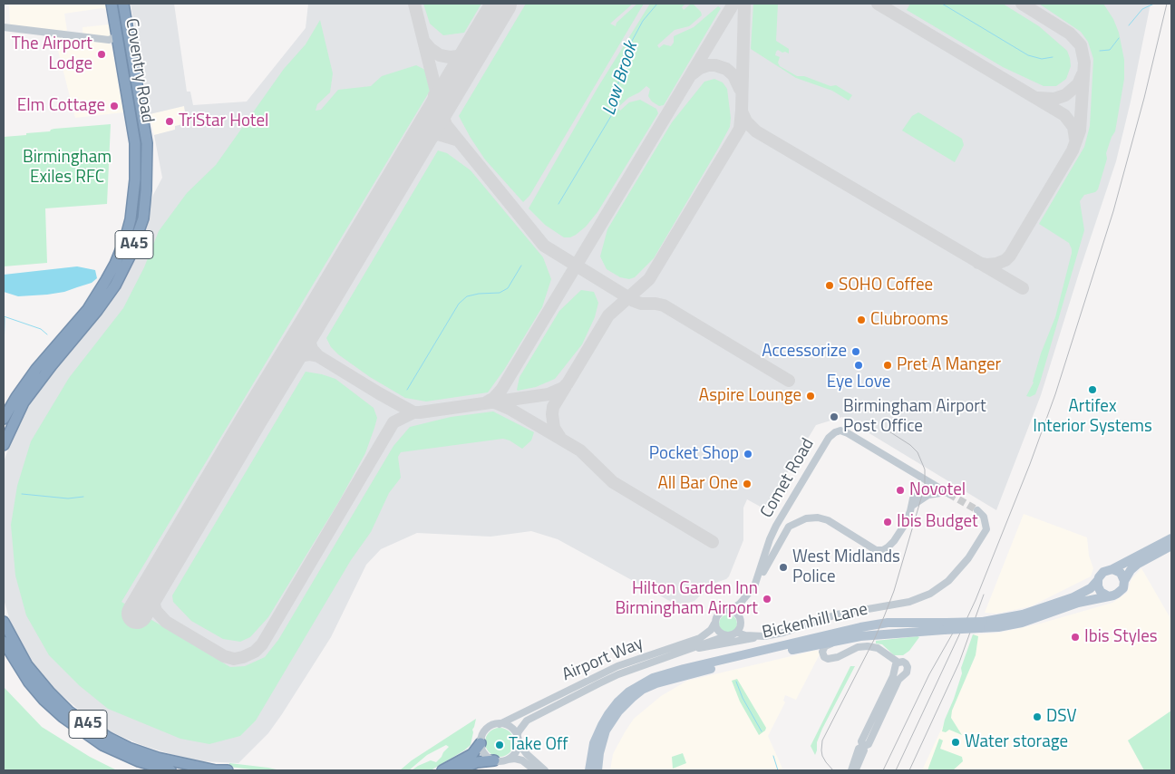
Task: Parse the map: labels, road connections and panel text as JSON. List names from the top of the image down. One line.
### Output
{"streets":{"highway":["Coventry Road","A45"],"main road":["Bickenhill Lane"],"street":["Comet Road","Airport Way"]},"water":["Low Brook"],"parks":["Birmingham Exiles RFC"],"places":["The Airport Lodge","Elm Cottage","TriStar Hotel","SOHO Coffee","Clubrooms","Accessorize","Eye Love","Pret A Manger","Artifex Interior Systems","Aspire Lounge","Birmingham Airport Post Office","Pocket Shop","All Bar One","Novotel","Ibis Budget","West Midlands Police","Hilton Garden Inn Birmingham Airport","Ibis Styles","DSV","Water storage","Take Off"]}
